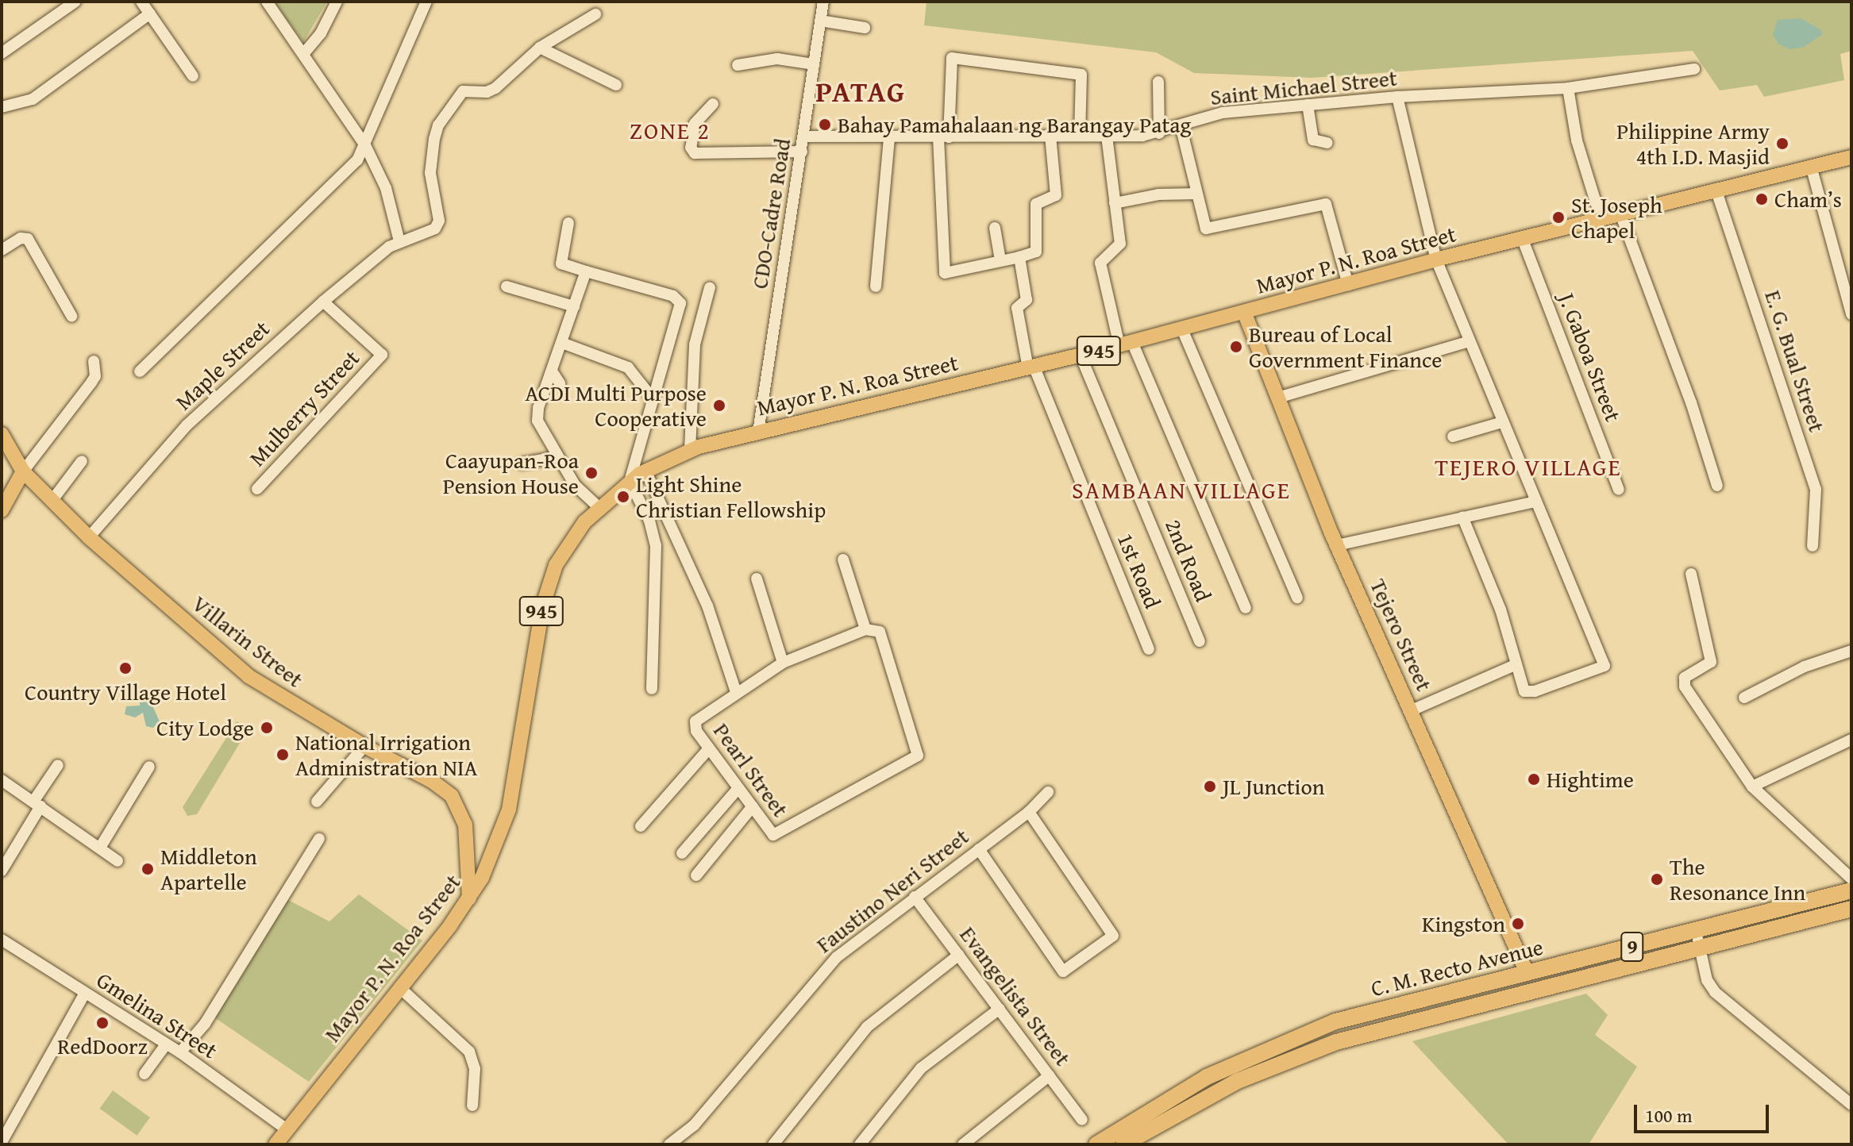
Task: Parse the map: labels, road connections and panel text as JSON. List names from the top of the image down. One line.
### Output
{"streets":{"highway":["9","C. M. Recto Avenue"],"main road":["Mayor P. N. Roa Street","945","Tejero Street","Villarin Street"],"street":["Saint Michael Street","CDO-Cadre Road","J. Gaboa Street","E. G. Bual Street","Maple Street","Mulberry Street","2nd Road","1st Road","Pearl Street","Faustino Neri Street","Evangelista Street","Gmelina Street"]},"crossings":[["Saint Michael Street","CDO-Cadre Road"],["CDO-Cadre Road","Mayor P. N. Roa Street"],["Mayor P. N. Roa Street","J. Gaboa Street"],["Mayor P. N. Roa Street","E. G. Bual Street"],["Mayor P. N. Roa Street","2nd Road"],["Mayor P. N. Roa Street","1st Road"],["Mayor P. N. Roa Street","Tejero Street"],["Mayor P. N. Roa Street","Villarin Street"],["Mayor P. N. Roa Street","Gmelina Street"],["Maple Street","Mulberry Street"],["Maple Street","Villarin Street"],["Tejero Street","C. M. Recto Avenue"],["Faustino Neri Street","Evangelista Street"]],"districts":["PATAG","ZONE 2","TEJERO VILLAGE","SAMBAAN VILLAGE"],"places":["Bahay Pamahalaan ng Barangay Patag","Philippine Army 4th I.D. Masjid","Cham’s","St. Joseph Chapel","Bureau of Local Government Finance","ACDI Multi Purpose Cooperative","Caayupan-Roa Pension House","Light Shine Christian Fellowship","Country Village Hotel","City Lodge","National Irrigation Administration NIA","Hightime","JL Junction","Middleton Apartelle","The Resonance Inn","Kingston","RedDoorz"],"scale_bar":"100 m"}
